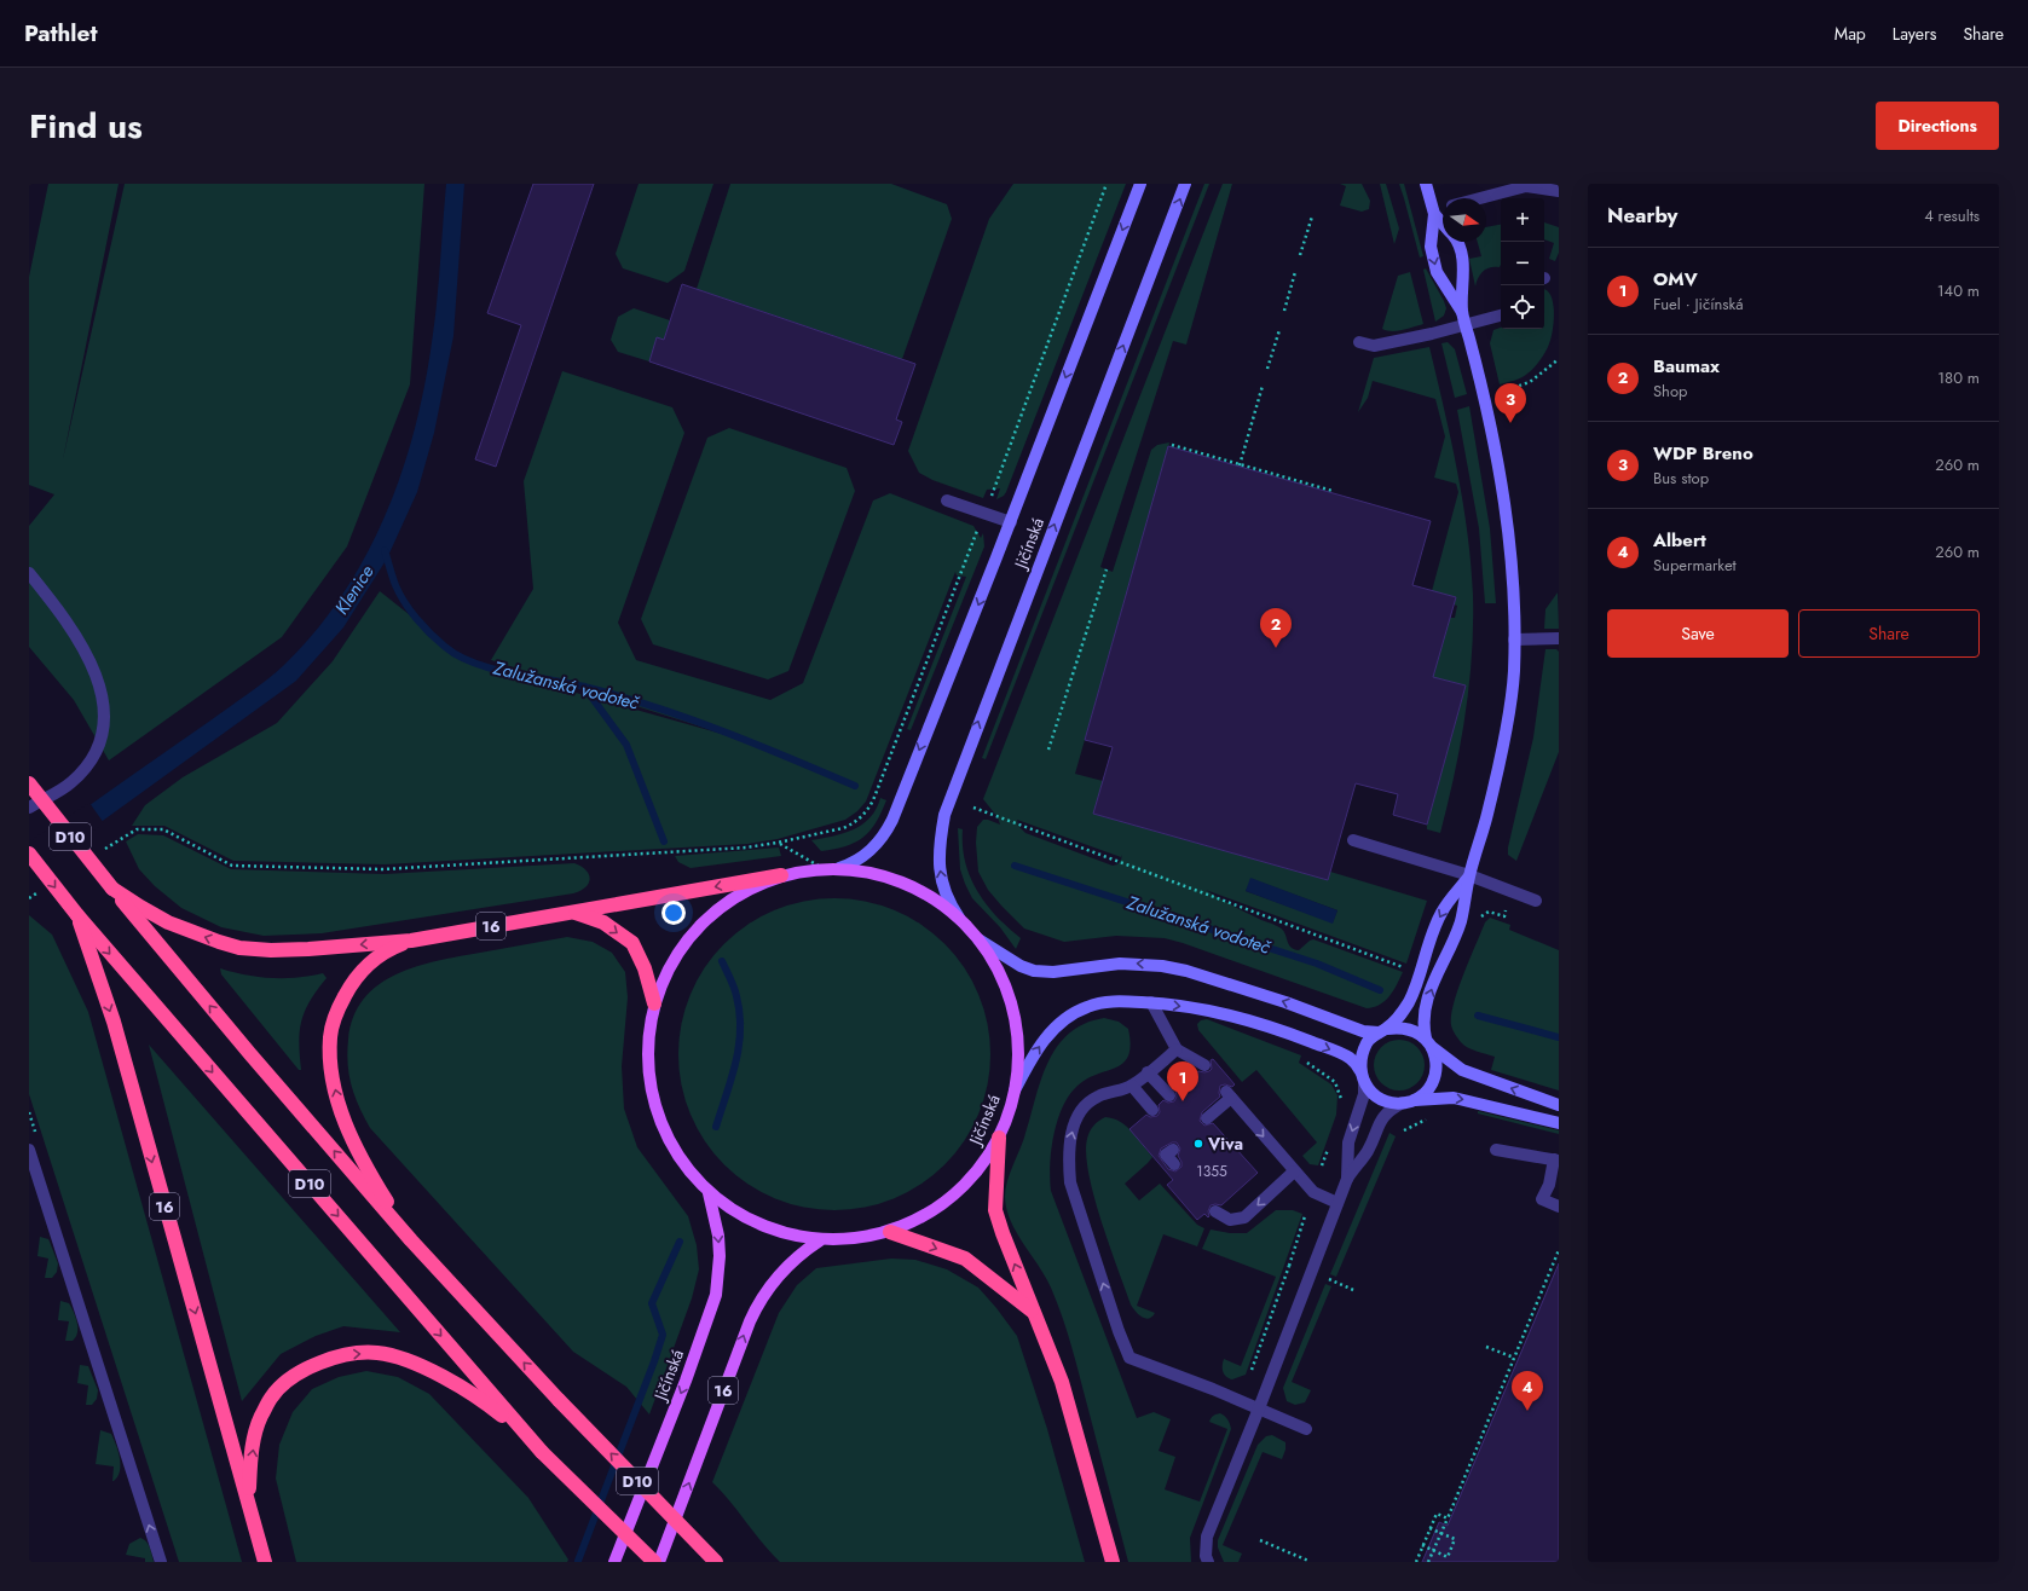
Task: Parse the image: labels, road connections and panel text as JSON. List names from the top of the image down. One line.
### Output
{"streets":{"highway":["D10","16"],"main road":["Jičínská"]},"crossings":[["Jičínská","16"],["D10","16"]],"water":["Klenice","Zalužanská vodoteč"],"places":["Viva"],"house_numbers":["1355"],"north":"right","page":{"header":"Pathlet","nav":["Map","Layers","Share"],"title":"Find us","buttons":["Directions",["Save","Share"]],"heading":["Nearby","4 results"],"map_buttons":["+","−"],"list":[{"mark":"1","name":"OMV","note":"Fuel · Jičínská","value":"140 m"},{"mark":"2","name":"Baumax","note":"Shop","value":"180 m"},{"mark":"3","name":"WDP Breno","note":"Bus stop","value":"260 m"},{"mark":"4","name":"Albert","note":"Supermarket","value":"260 m"}],"pins":["3","2","1","4"]}}
